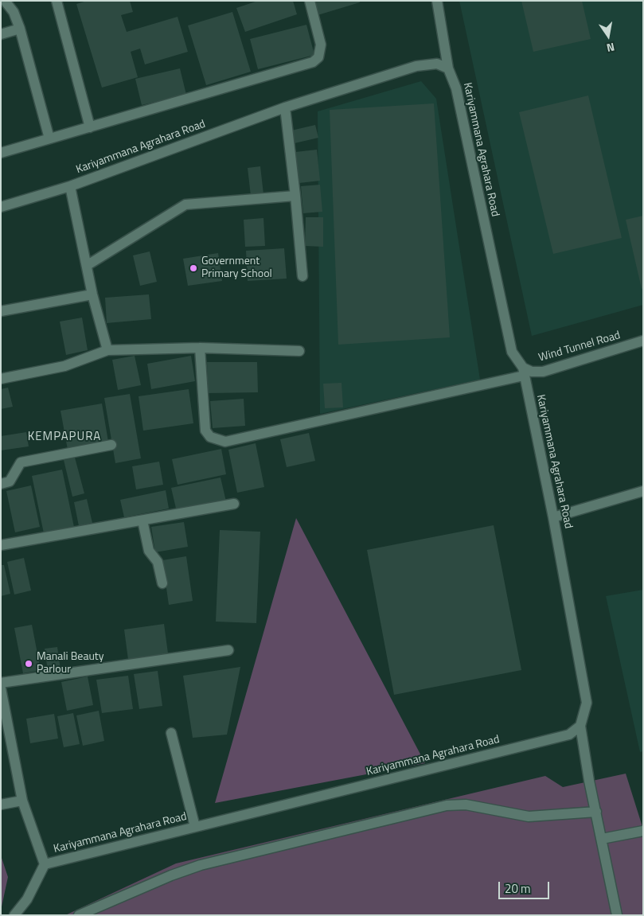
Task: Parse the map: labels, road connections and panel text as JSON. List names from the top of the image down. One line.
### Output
{"streets":{"street":["Kariyammana Agrahara Road","Wind Tunnel Road"]},"crossings":[["Kariyammana Agrahara Road","Wind Tunnel Road"]],"districts":["KEMPAPURA"],"places":["Government Primary School","Manali Beauty Parlour"],"scale_bar":"20 m","north":"bottom"}
